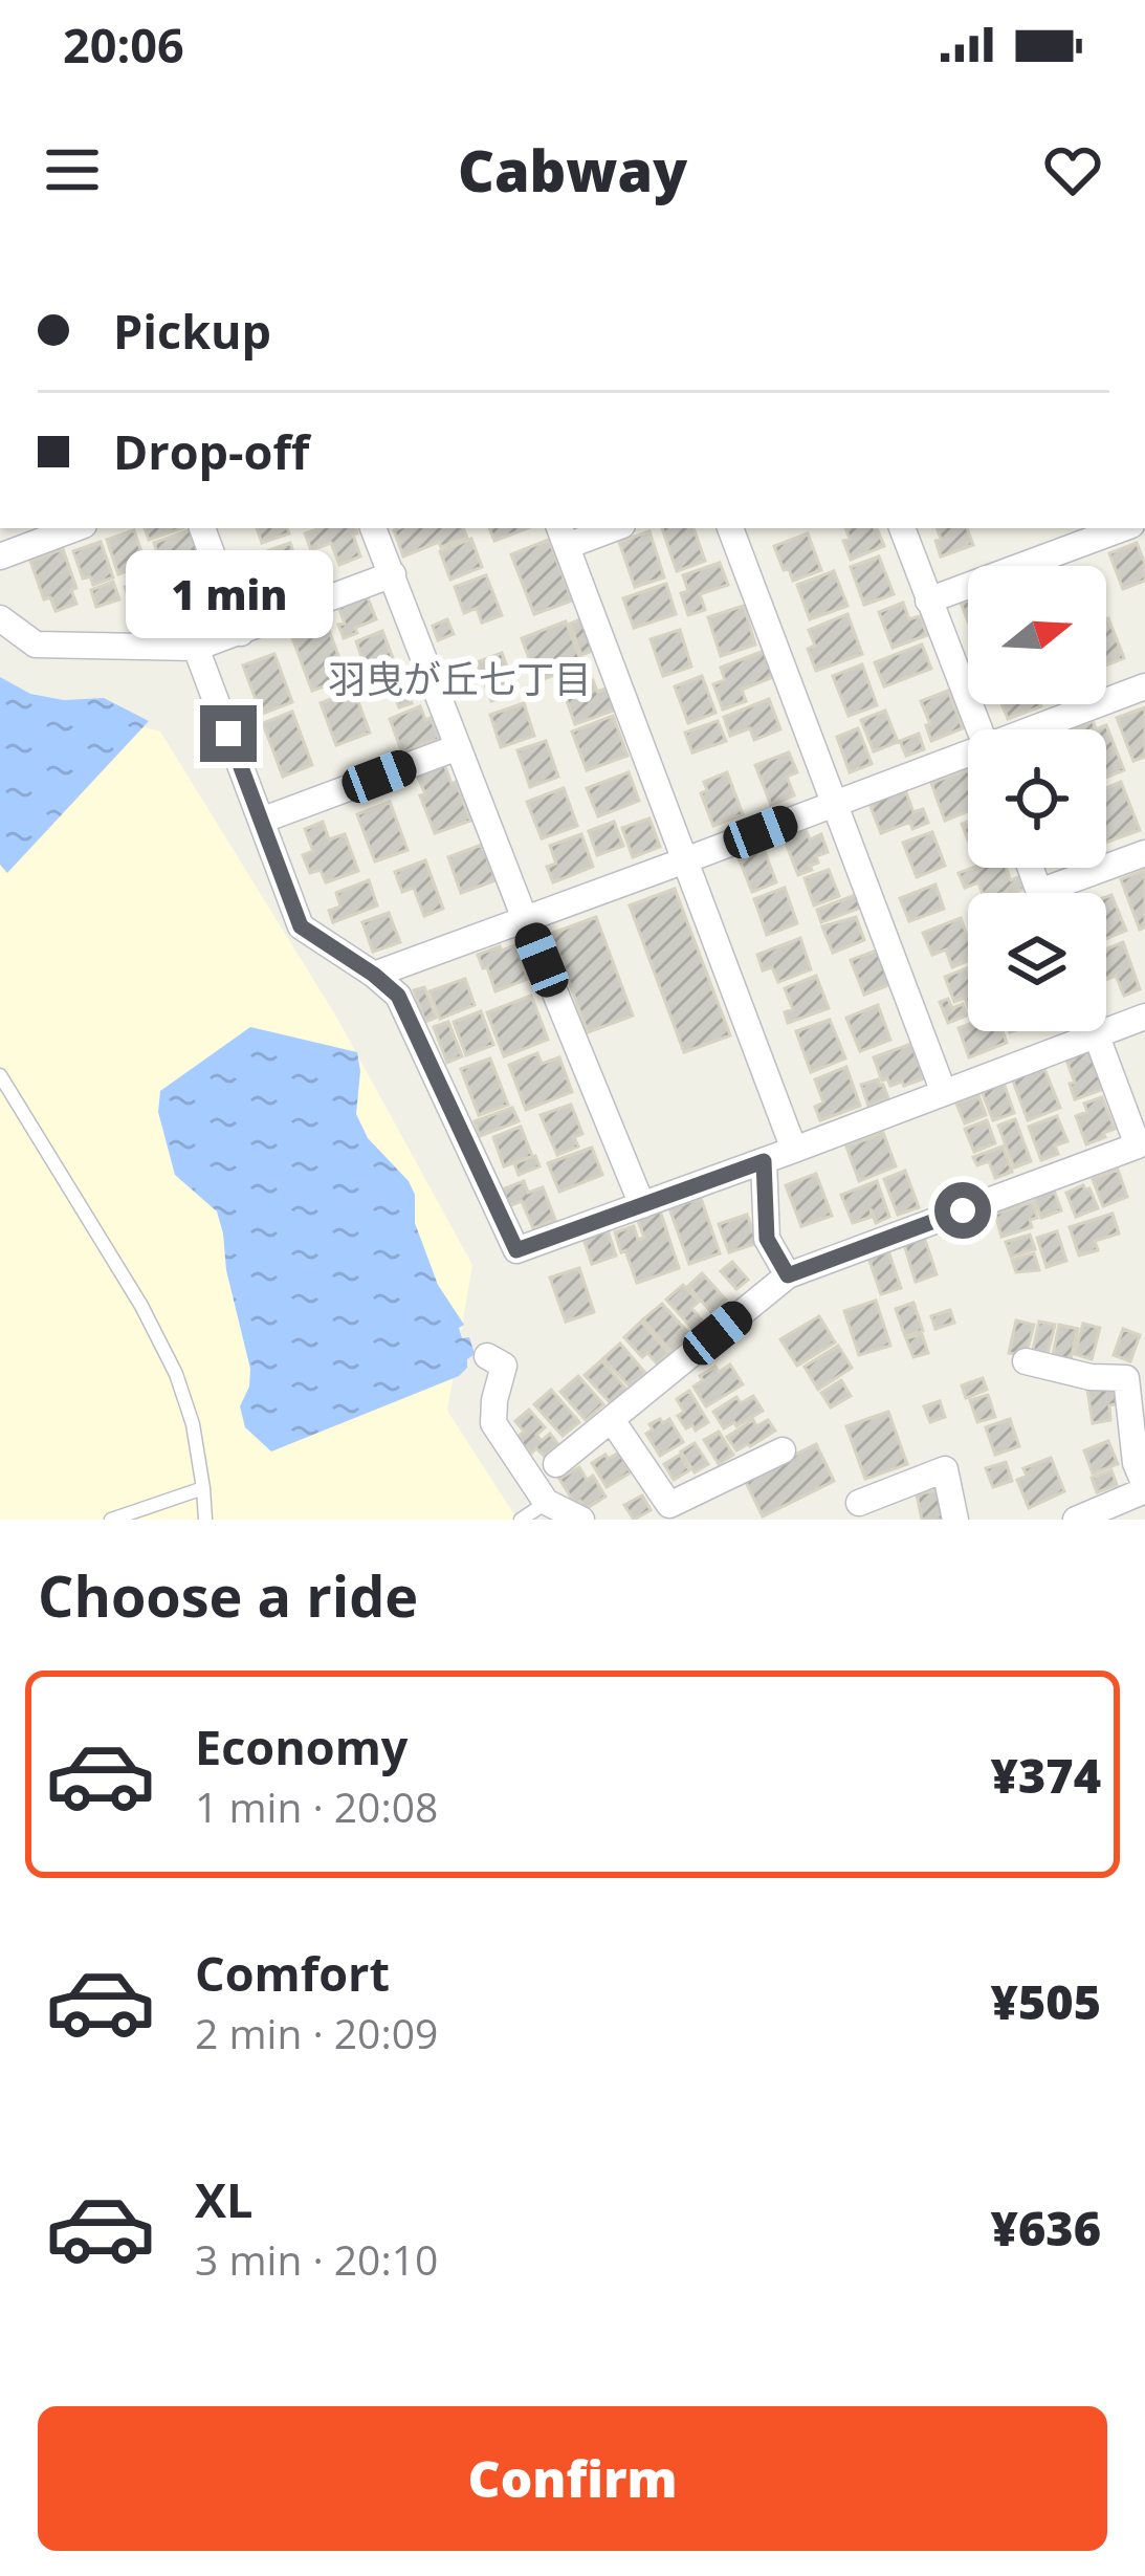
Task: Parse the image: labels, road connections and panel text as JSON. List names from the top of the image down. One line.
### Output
{"districts":["羽曳が丘七丁目"],"north":"right","page":{"status":"20:06","header":"Cabway","banner":["Pickup","Drop-off"],"bubble":"1 min","heading":"Choose a ride","list":[{"name":"Economy","note":"1 min · 20:08","value":"¥374"},{"name":"Comfort","note":"2 min · 20:09","value":"¥505"},{"name":"XL","note":"3 min · 20:10","value":"¥636"}],"buttons":"Confirm"}}
